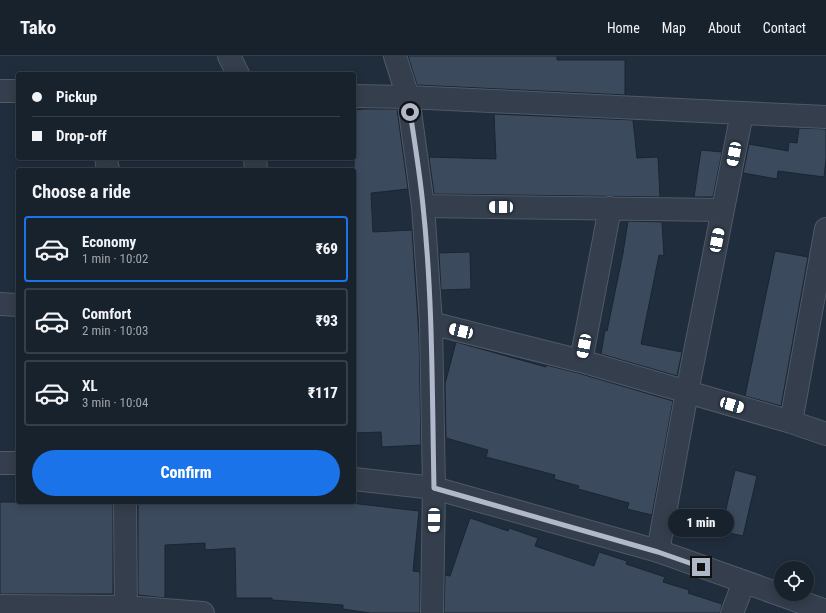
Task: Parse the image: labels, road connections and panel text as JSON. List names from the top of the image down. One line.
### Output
{"page":{"header":"Tako","nav":["Home","Map","About","Contact"],"banner":["Pickup","Drop-off"],"heading":"Choose a ride","list":[{"name":"Economy","note":"1 min · 10:02","value":"₹69"},{"name":"Comfort","note":"2 min · 10:03","value":"₹93"},{"name":"XL","note":"3 min · 10:04","value":"₹117"}],"buttons":"Confirm","bubble":"1 min"}}
